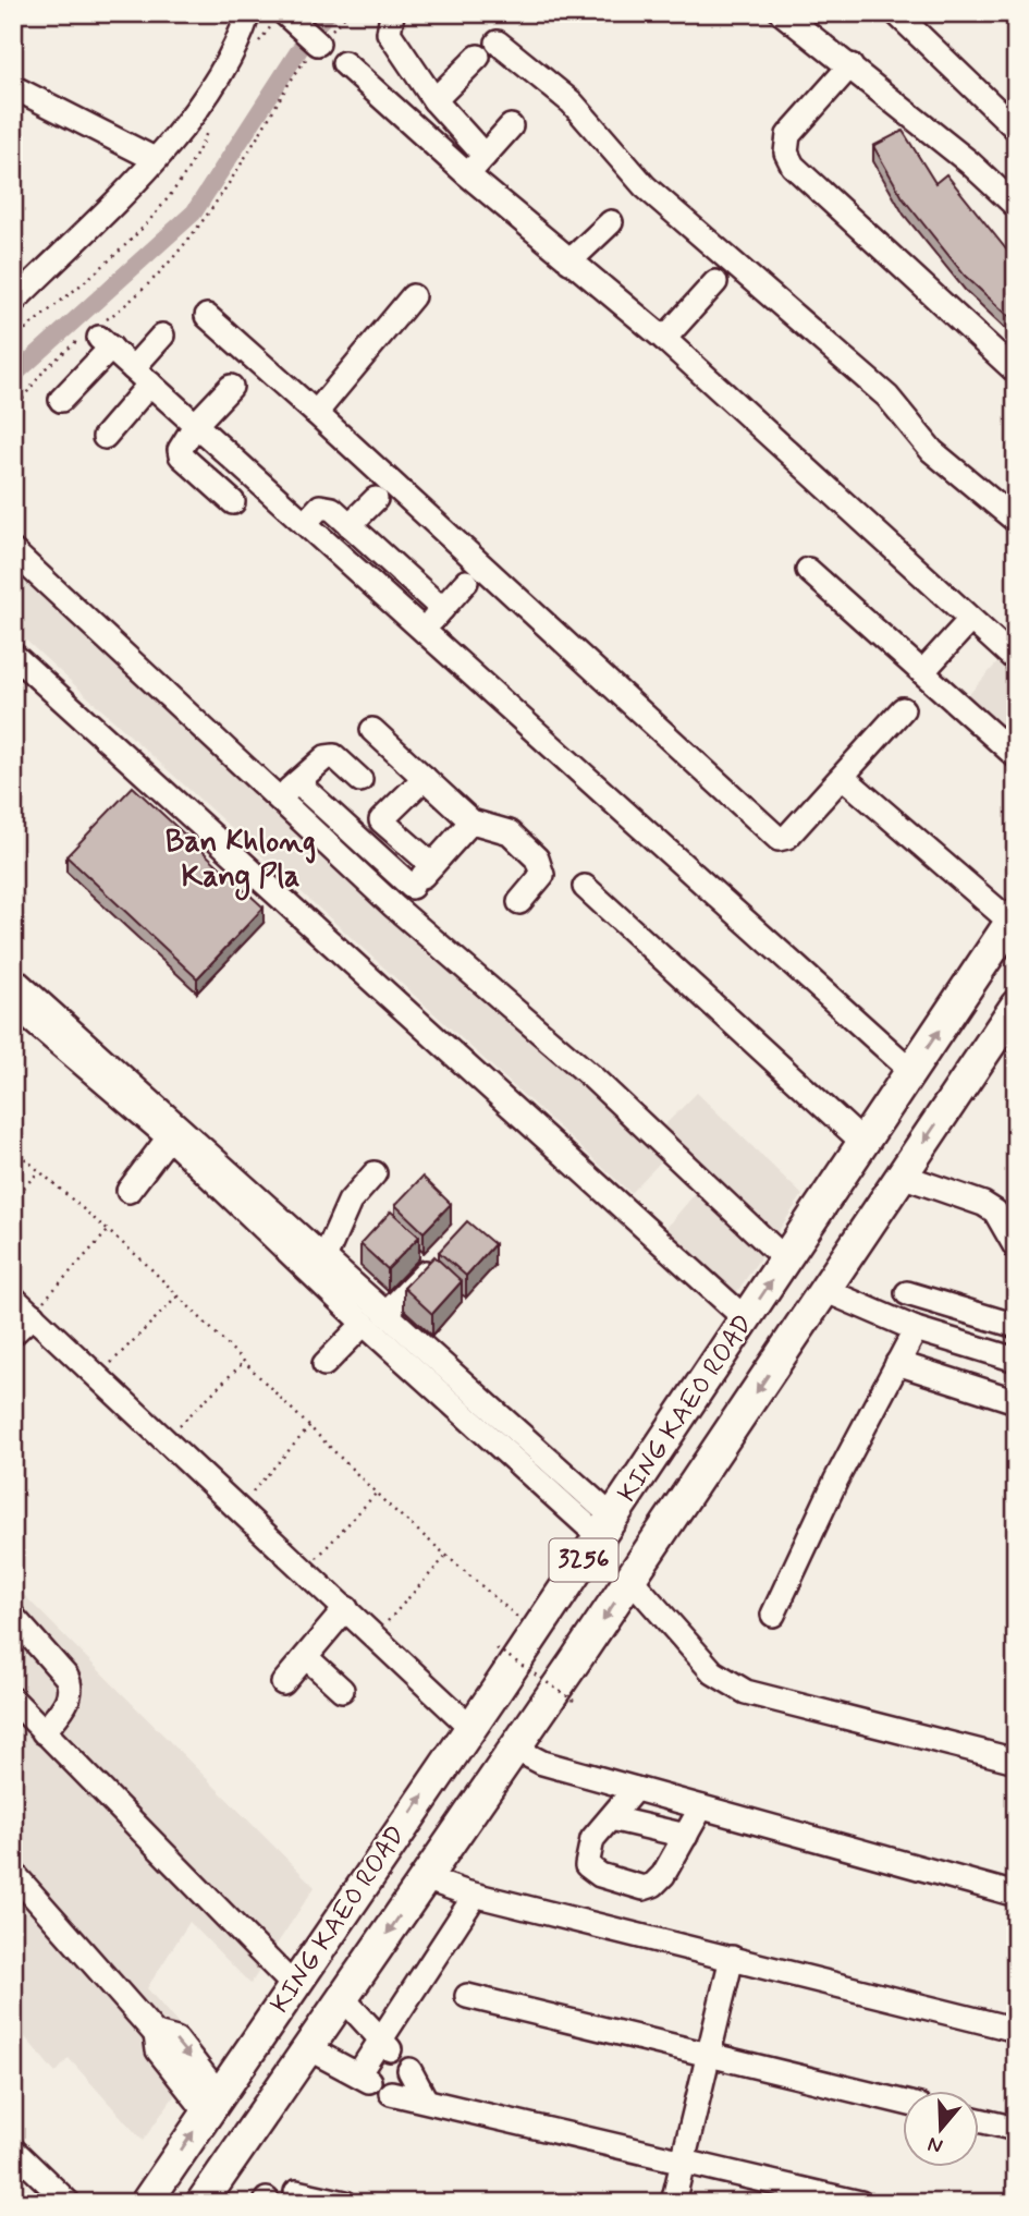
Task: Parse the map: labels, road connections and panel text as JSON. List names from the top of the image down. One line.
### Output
{"streets":{"main road":["KING KAEO ROAD","3256"]},"districts":["Ban Khlong Kang Pla"],"north":"bottom"}
